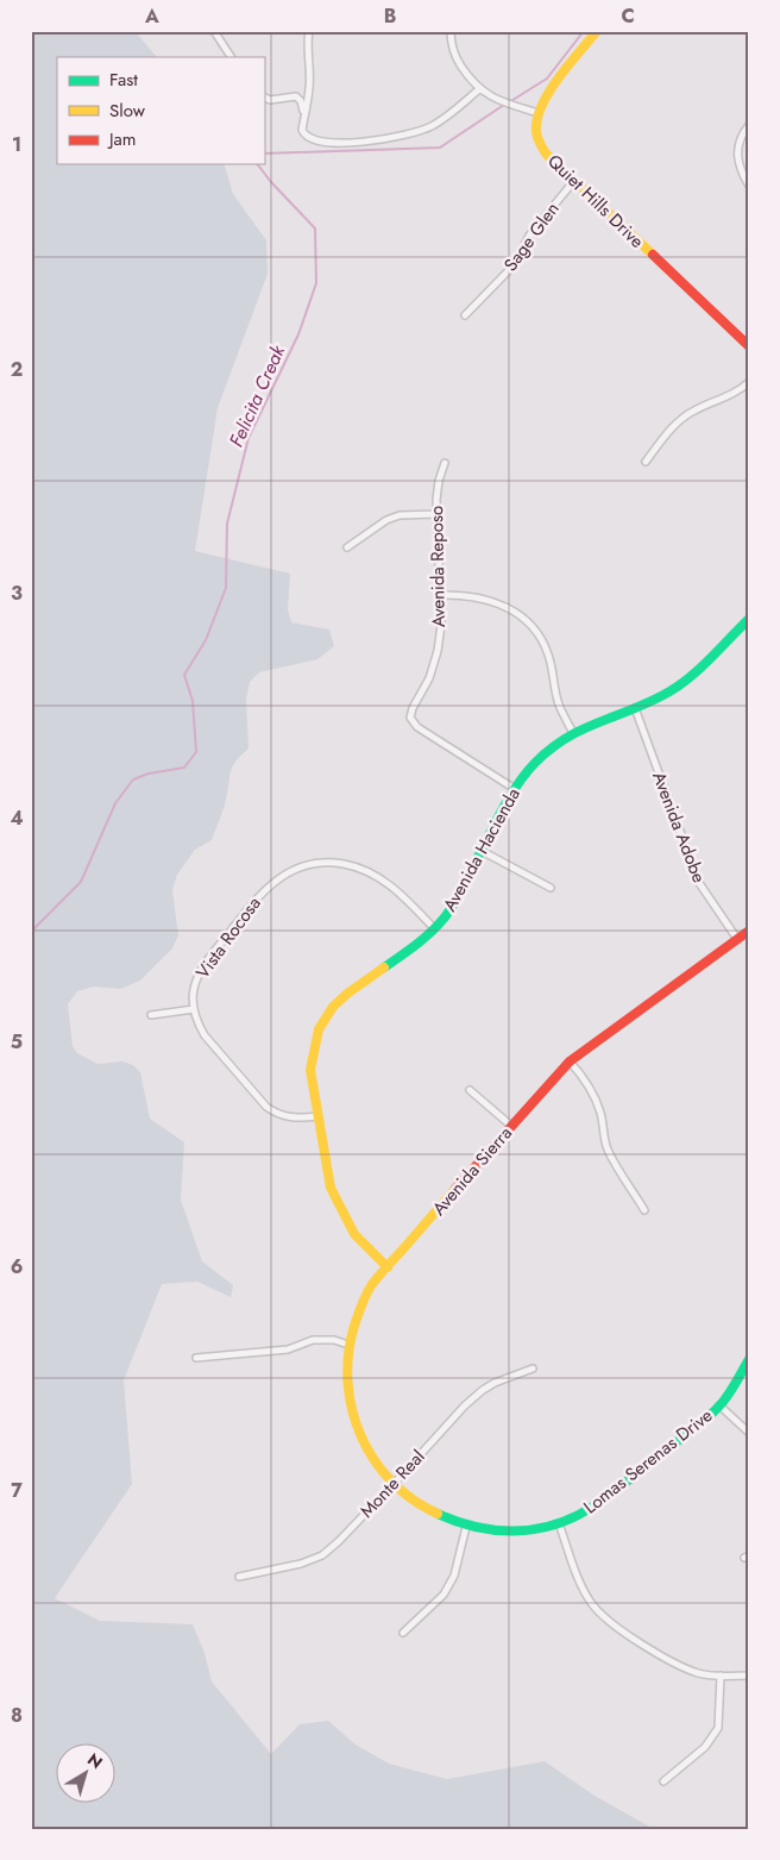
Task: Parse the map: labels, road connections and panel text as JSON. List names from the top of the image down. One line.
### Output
{"streets":{"street":["Quiet Hills Drive","Sage Glen","Avenida Reposo","Avenida Adobe","Avenida Hacienda","Vista Rocosa","Avenida Sierra","Lomas Serenas Drive","Monte Real"]},"crossings":[["Quiet Hills Drive","Sage Glen"],["Avenida Reposo","Avenida Hacienda"],["Avenida Adobe","Avenida Hacienda"],["Avenida Adobe","Avenida Sierra"],["Avenida Hacienda","Vista Rocosa"],["Avenida Hacienda","Avenida Sierra"],["Avenida Sierra","Lomas Serenas Drive"],["Avenida Sierra","Monte Real"],["Lomas Serenas Drive","Monte Real"]],"water":["Felicita Creak"],"legend":["Fast","Slow","Jam"],"north":"top right","grid":{"columns":["A","B","C"],"rows":["1","2","3","4","5","6","7","8"]}}
